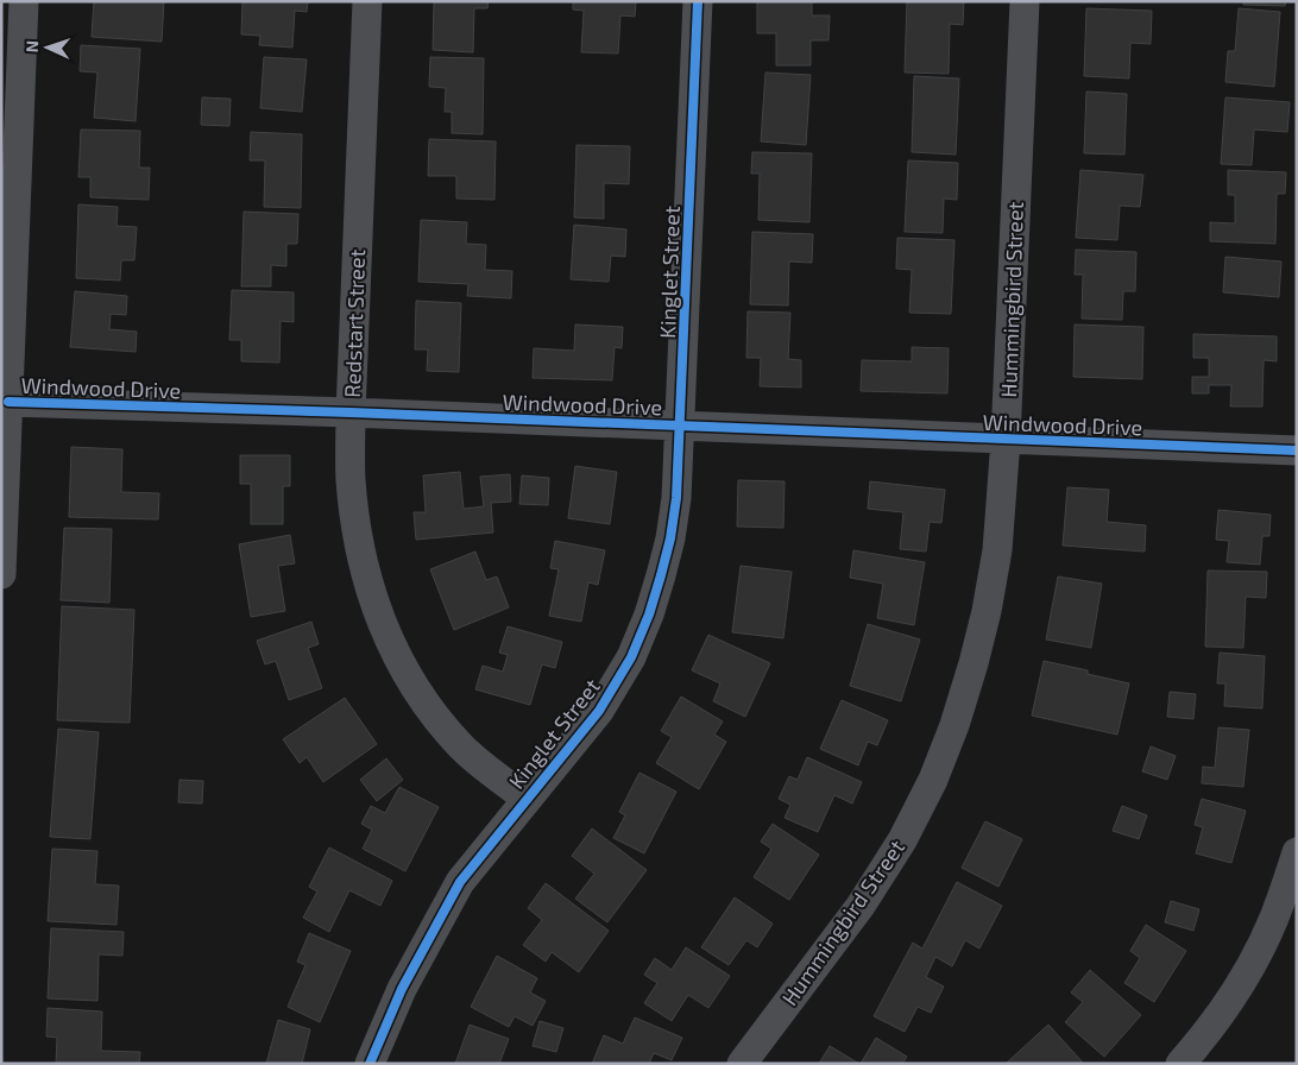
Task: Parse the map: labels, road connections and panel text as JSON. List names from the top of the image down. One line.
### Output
{"streets":{"street":["Kinglet Street","Hummingbird Street","Redstart Street","Windwood Drive"]},"crossings":[["Kinglet Street","Redstart Street"],["Kinglet Street","Windwood Drive"],["Hummingbird Street","Windwood Drive"],["Redstart Street","Windwood Drive"]],"north":"left"}
